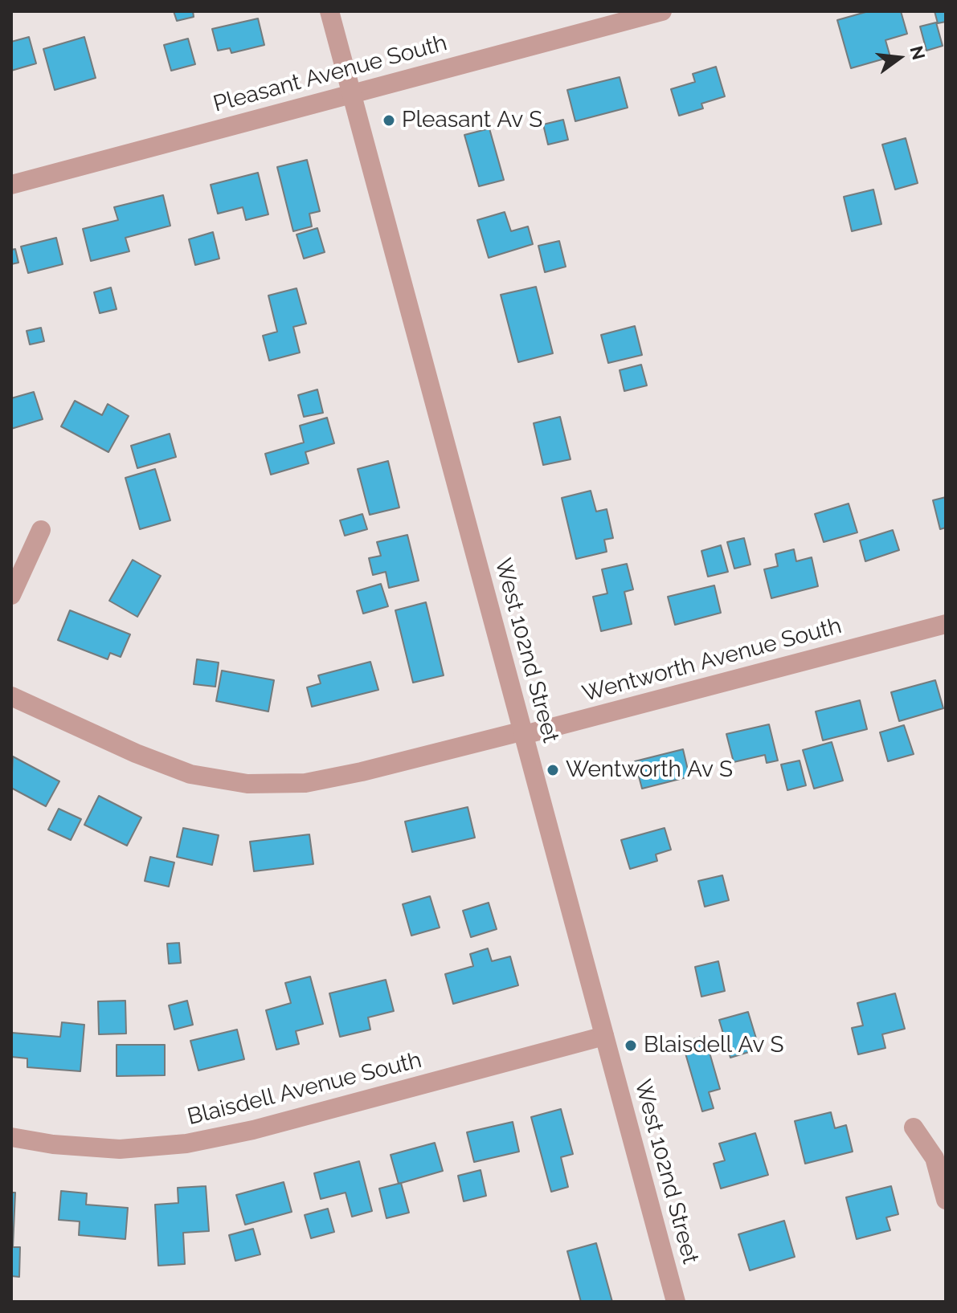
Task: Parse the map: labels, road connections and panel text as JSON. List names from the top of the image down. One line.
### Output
{"streets":{"street":["Pleasant Avenue South","West 102nd Street","Wentworth Avenue South","Blaisdell Avenue South"]},"crossings":[["Pleasant Avenue South","West 102nd Street"],["West 102nd Street","Wentworth Avenue South"],["West 102nd Street","Blaisdell Avenue South"]],"places":["Pleasant Av S","Wentworth Av S","Blaisdell Av S"],"north":"right"}
